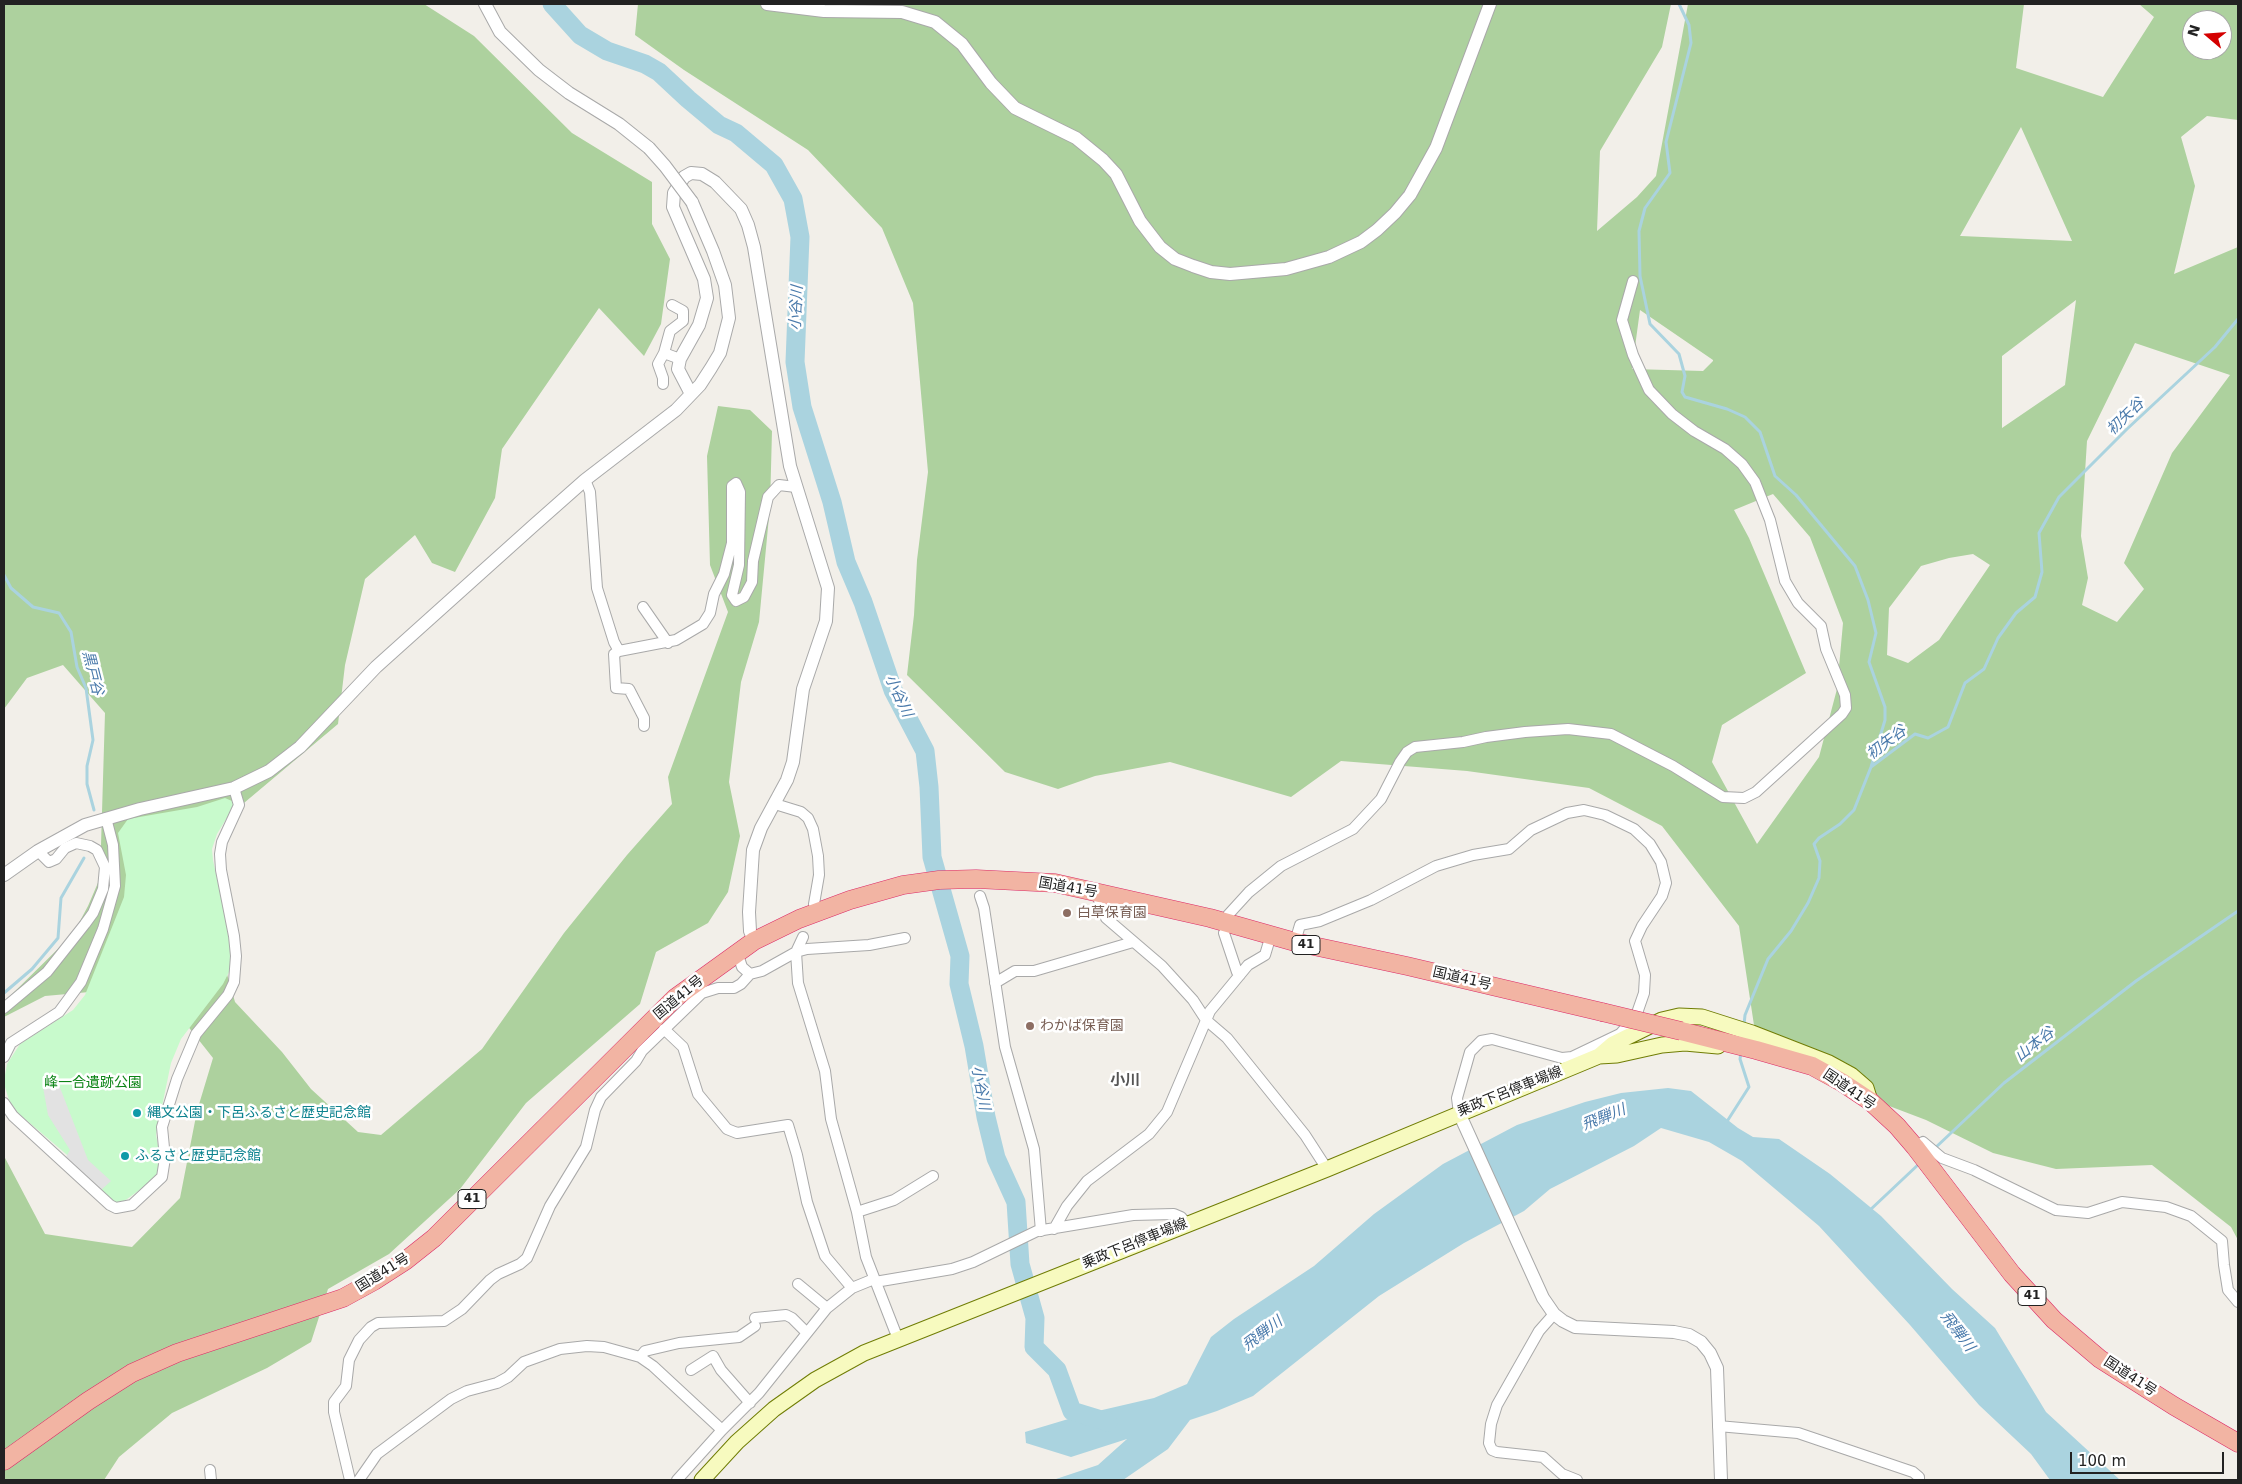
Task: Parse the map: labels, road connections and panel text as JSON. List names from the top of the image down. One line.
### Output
{"streets":{"highway":["国道41号","41"],"main road":["乗政下呂停車場線"]},"districts":["小川"],"water":["小谷川","初矢谷","黒戸谷","山本谷","飛騨川"],"parks":["峰一合遺跡公園"],"places":["白草保育園","わかば保育園","縄文公園・下呂ふるさと歴史記念館","ふるさと歴史記念館"],"scale_bar":"100 m","north":"left"}
